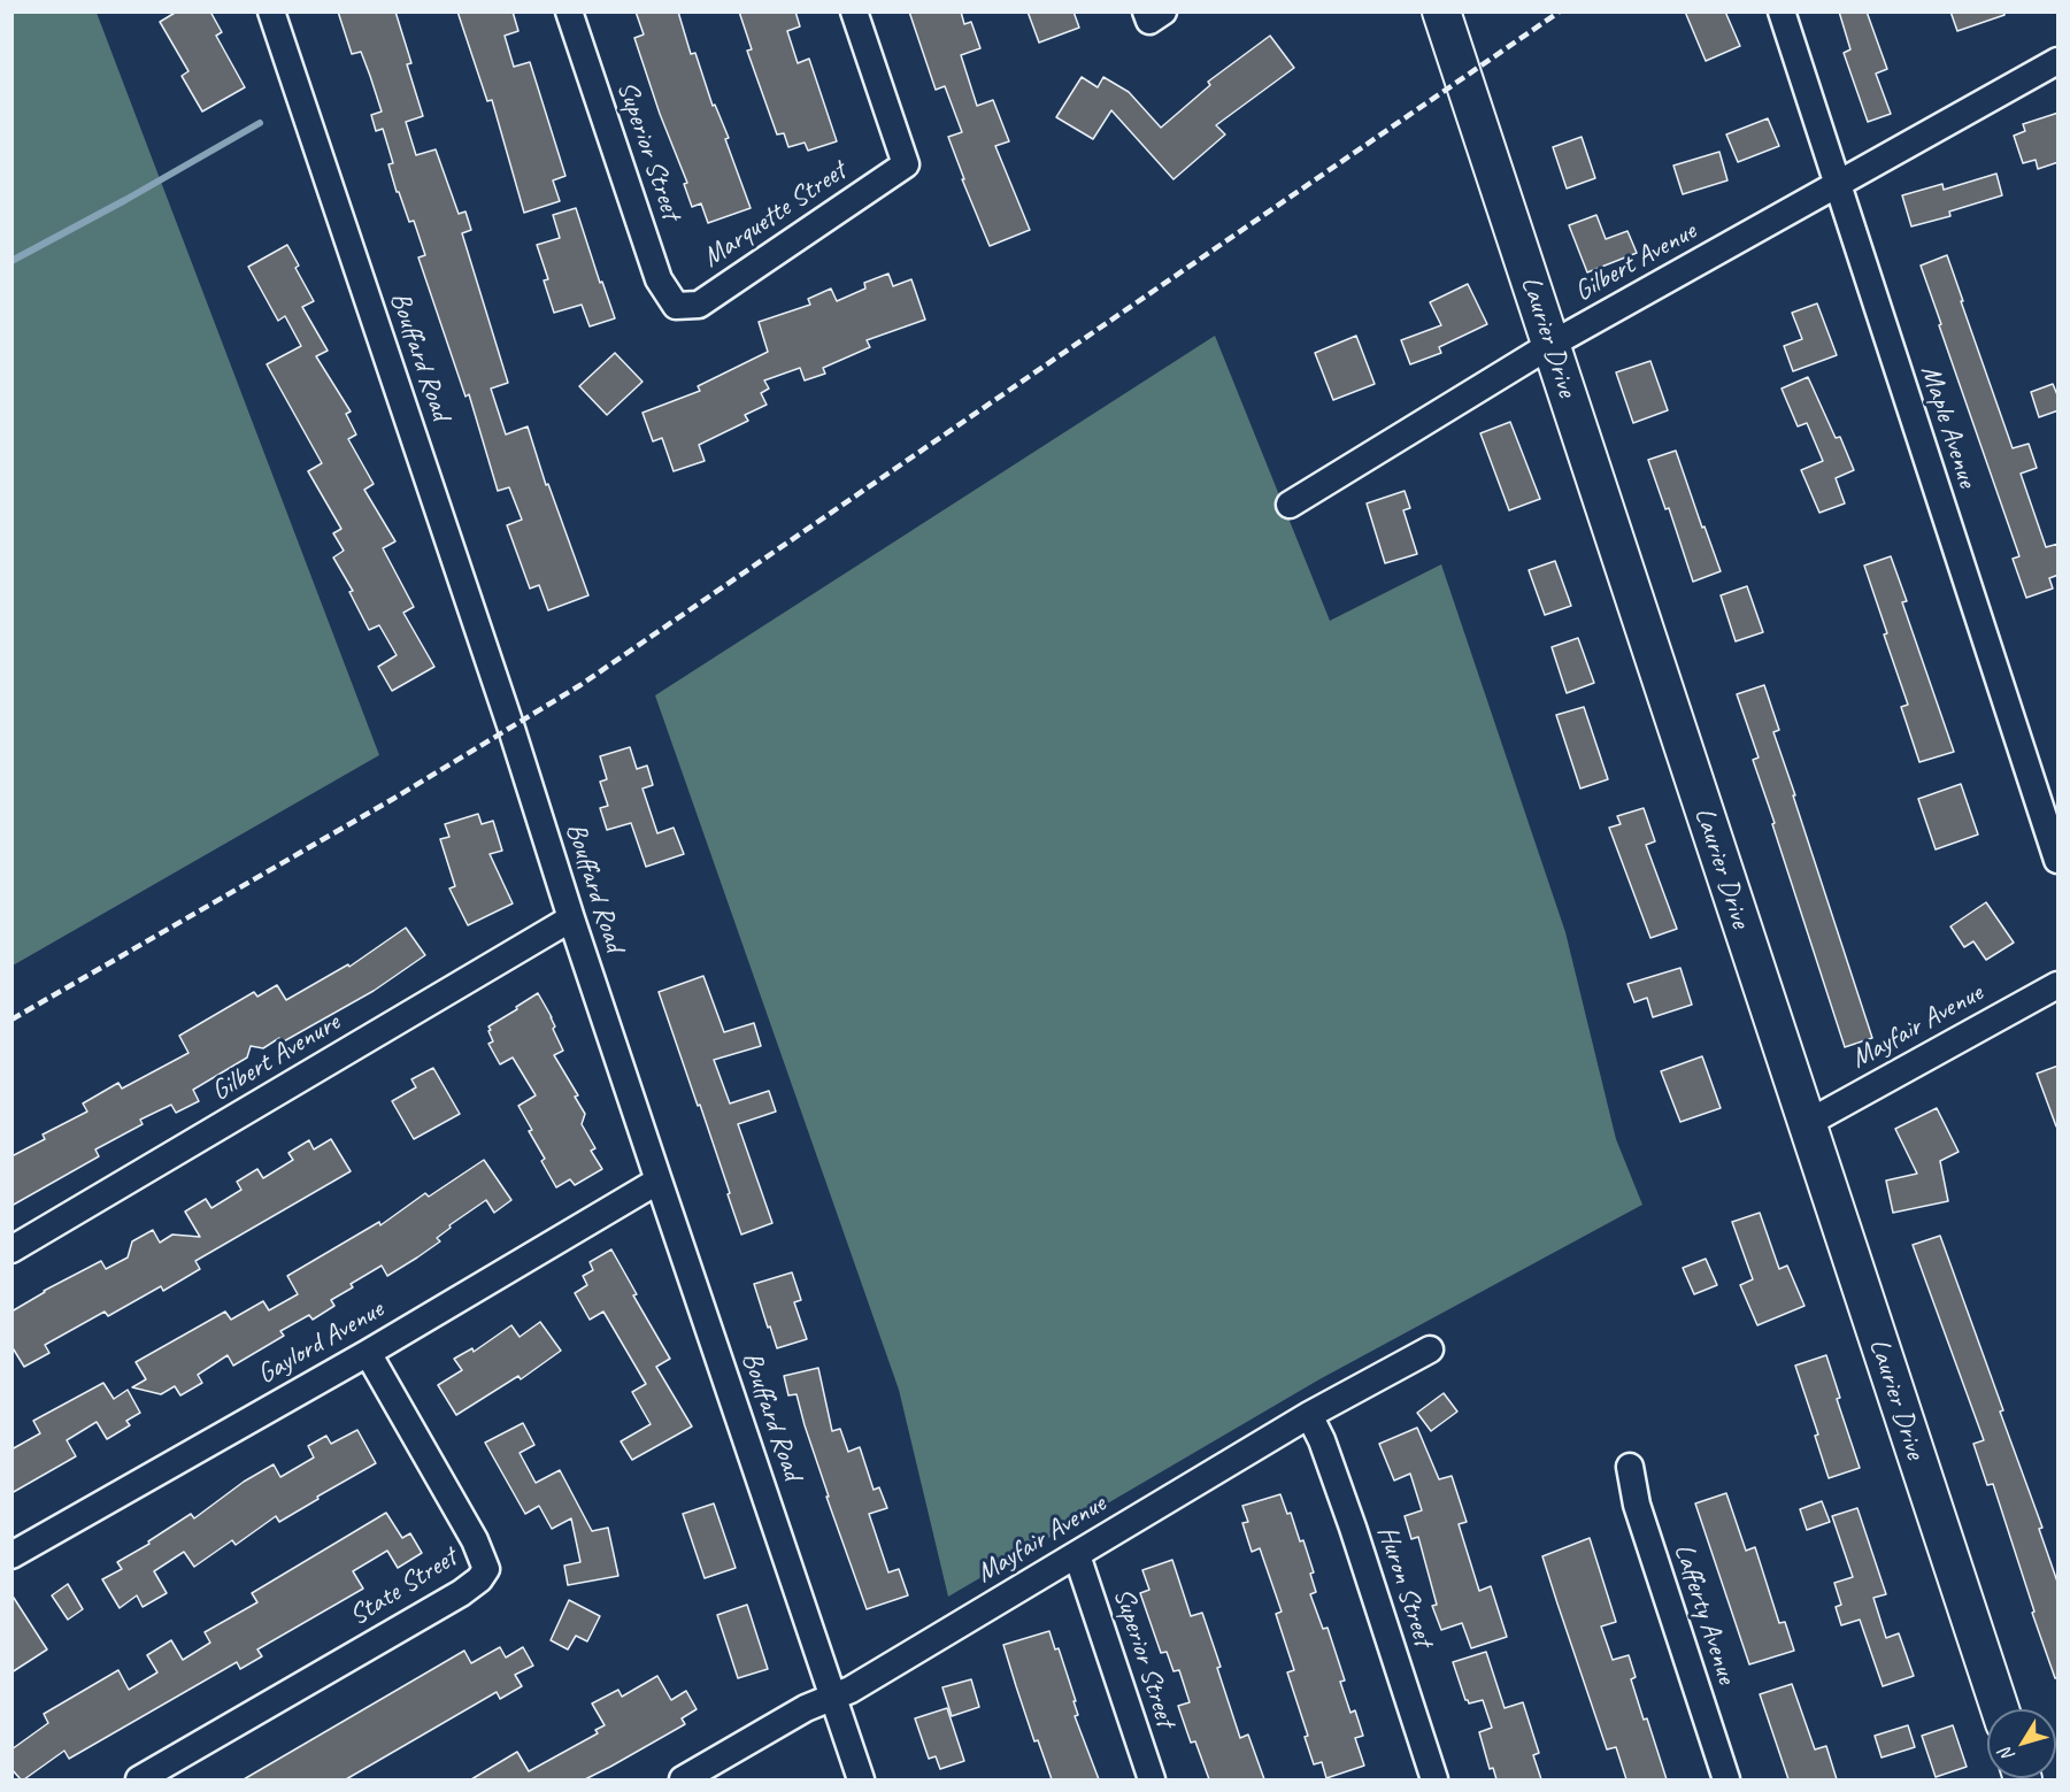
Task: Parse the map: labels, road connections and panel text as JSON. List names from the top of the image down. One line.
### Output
{"streets":{"street":["Superior Street","Marquette Street","Gilbert Avenue","Laurier Drive","Bouffard Road","Maple Avenue","Mayfair Avenue","Gilbert Avenure","Gaylord Avenue","Huron Street","State Street","Lafferty Avenue"]},"crossings":[["Superior Street","Marquette Street"],["Superior Street","Mayfair Avenue"],["Gilbert Avenue","Laurier Drive"],["Gilbert Avenue","Maple Avenue"],["Laurier Drive","Mayfair Avenue"],["Bouffard Road","Mayfair Avenue"],["Bouffard Road","Gilbert Avenure"],["Bouffard Road","Gaylord Avenue"],["Mayfair Avenue","Huron Street"],["Gaylord Avenue","State Street"]],"north":"bottom left"}
